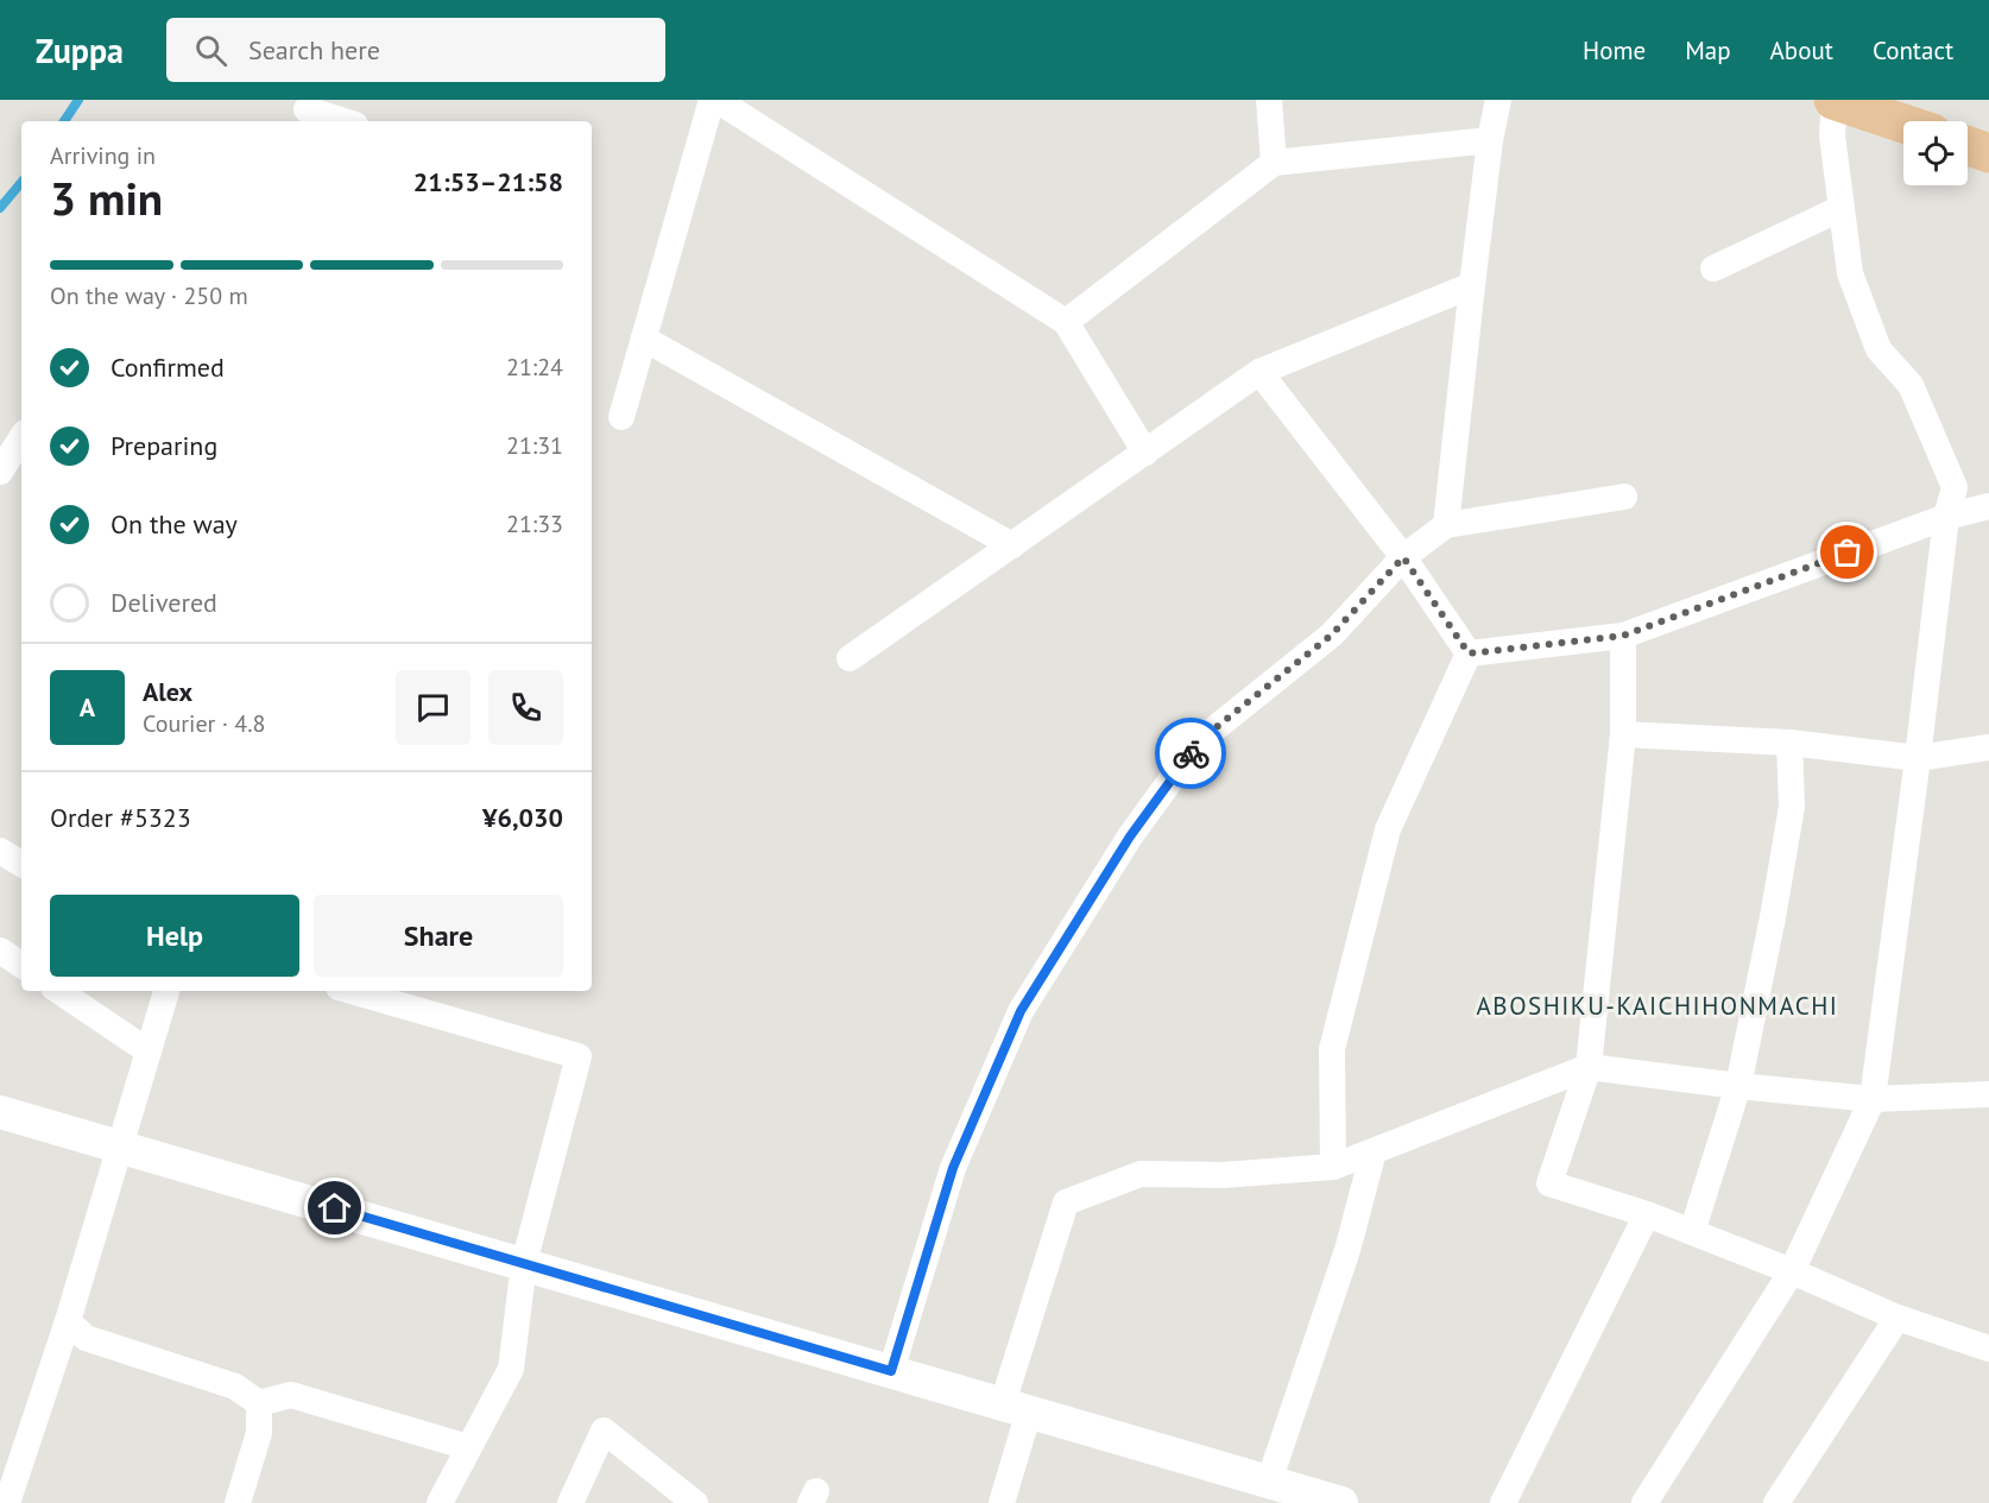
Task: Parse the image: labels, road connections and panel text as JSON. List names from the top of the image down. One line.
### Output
{"districts":["ABOSHIKU-KAICHIHONMACHI"],"page":{"header":"Zuppa","search":"Search here","nav":["Home","Map","About","Contact"],"heading":["3 min","Arriving in","21:53–21:58"],"panel":["Alex","Courier · 4.8","Order #5323","¥6,030"],"bar":"On the way · 250 m","list":[["Confirmed","21:24"],["Preparing","21:31"],["On the way","21:33"],"Delivered"],"round":"A","buttons":["Help","Share"]}}
